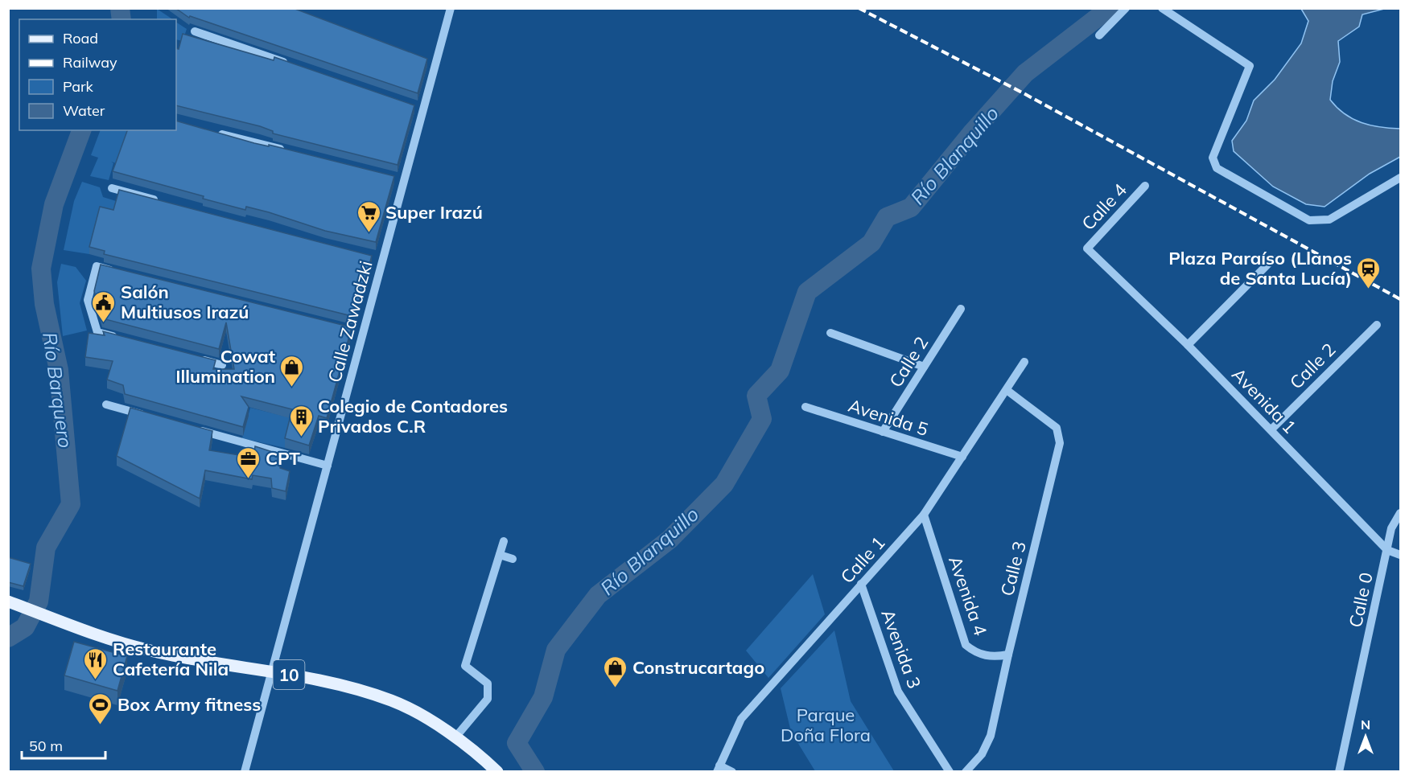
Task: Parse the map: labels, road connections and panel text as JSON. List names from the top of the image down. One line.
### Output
{"streets":{"main road":["10"],"street":["Calle 4","Calle Zawadzki","Calle 2","Avenida 1","Avenida 5","Calle 1","Calle 3","Avenida 4","Calle 0","Avenida 3"]},"crossings":[["Calle 4","Avenida 1"],["Calle Zawadzki","10"],["Calle 2","Avenida 1"],["Calle 2","Avenida 5"],["Avenida 1","Calle 0"],["Avenida 5","Calle 1"],["Calle 1","Calle 3"],["Calle 1","Avenida 4"],["Calle 1","Avenida 3"],["Calle 3","Avenida 4"]],"water":["Río Blanquillo","Río Barquero"],"parks":["Parque Doña Flora"],"places":{"supermarket":["Super Irazú"],"station":["Plaza Paraíso (Llanos de Santa Lucía)"],"public building":["Salón Multiusos Irazú"],"shop":["Cowat Illumination","Construcartago"],"building":["Colegio de Contadores Privados C.R"],"office":["CPT"],"restaurant":["Restaurante Cafetería Nila"],"sports":["Box Army fitness"]},"legend":["Road","Railway","Park","Water"],"scale_bar":"50 m","north":"top"}
